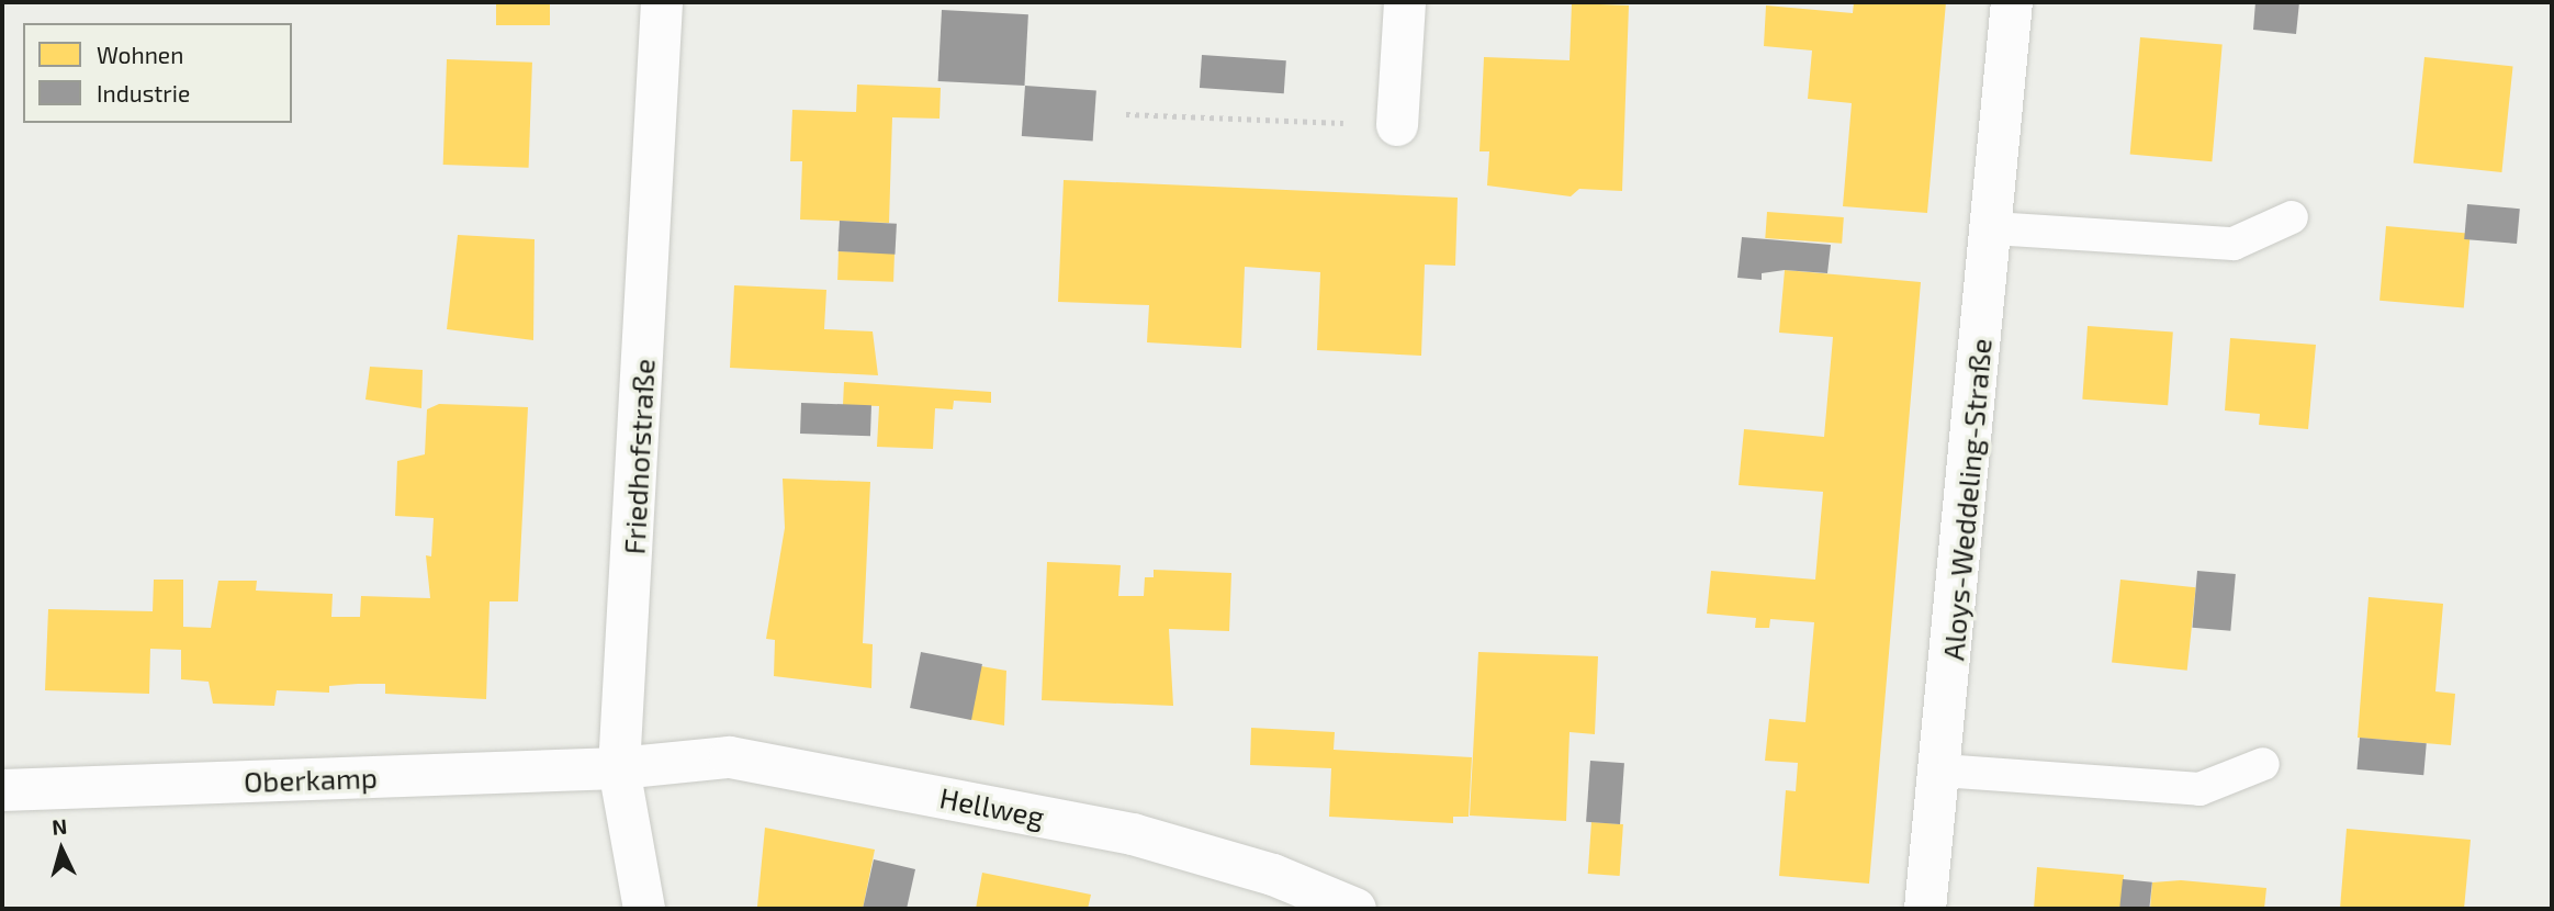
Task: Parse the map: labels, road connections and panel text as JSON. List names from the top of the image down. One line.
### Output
{"streets":{"street":["Friedhofstraße","Aloys-Weddeling-Straße","Oberkamp","Hellweg"]},"crossings":[["Friedhofstraße","Oberkamp"],["Friedhofstraße","Hellweg"],["Oberkamp","Hellweg"]],"legend":["Wohnen","Industrie"],"north":"top"}
